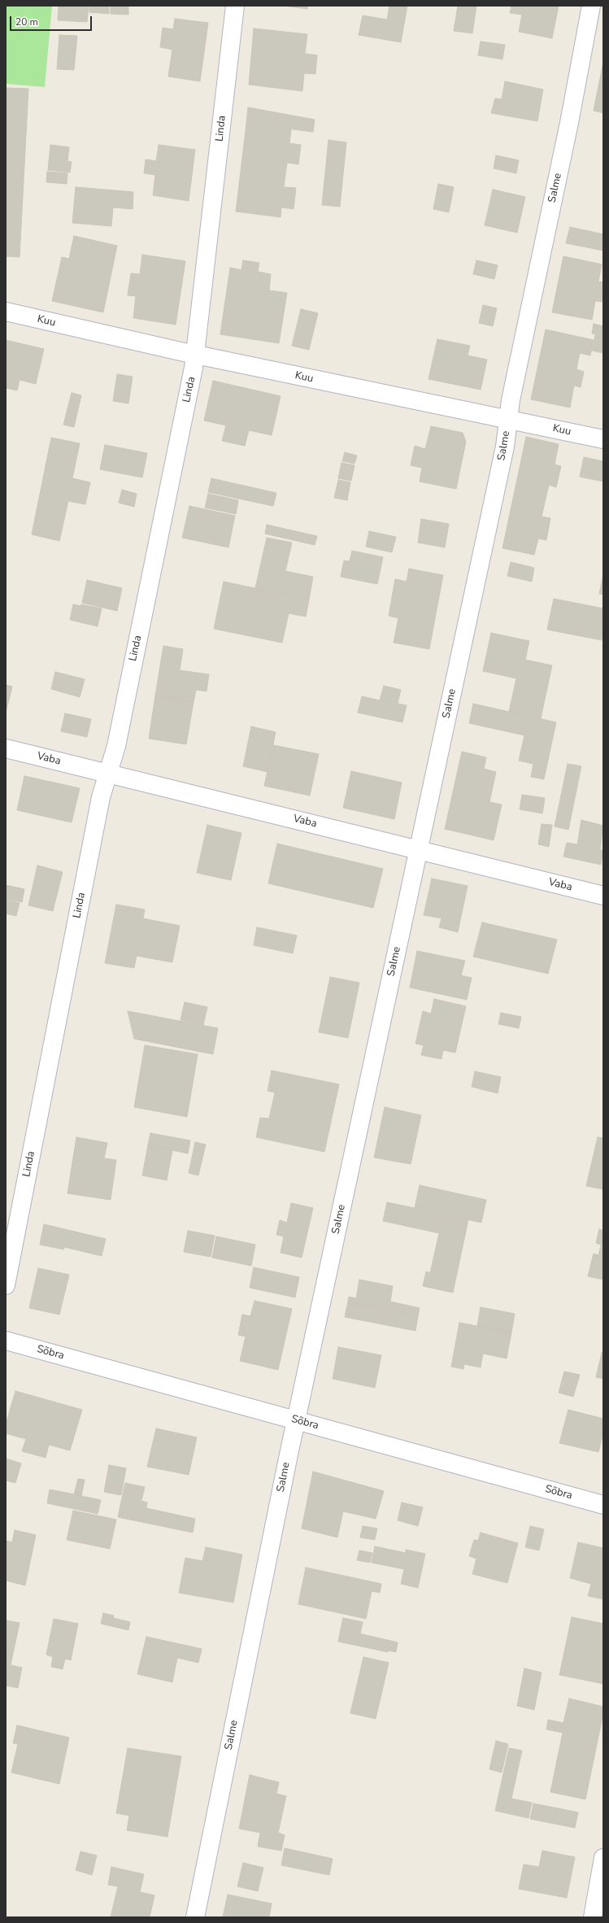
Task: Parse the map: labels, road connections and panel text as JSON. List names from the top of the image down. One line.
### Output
{"streets":{"street":["Linda","Salme","Kuu","Vaba","Sõbra"]},"crossings":[["Linda","Kuu"],["Linda","Vaba"],["Salme","Kuu"],["Salme","Vaba"],["Salme","Sõbra"]],"scale_bar":"20 m"}
